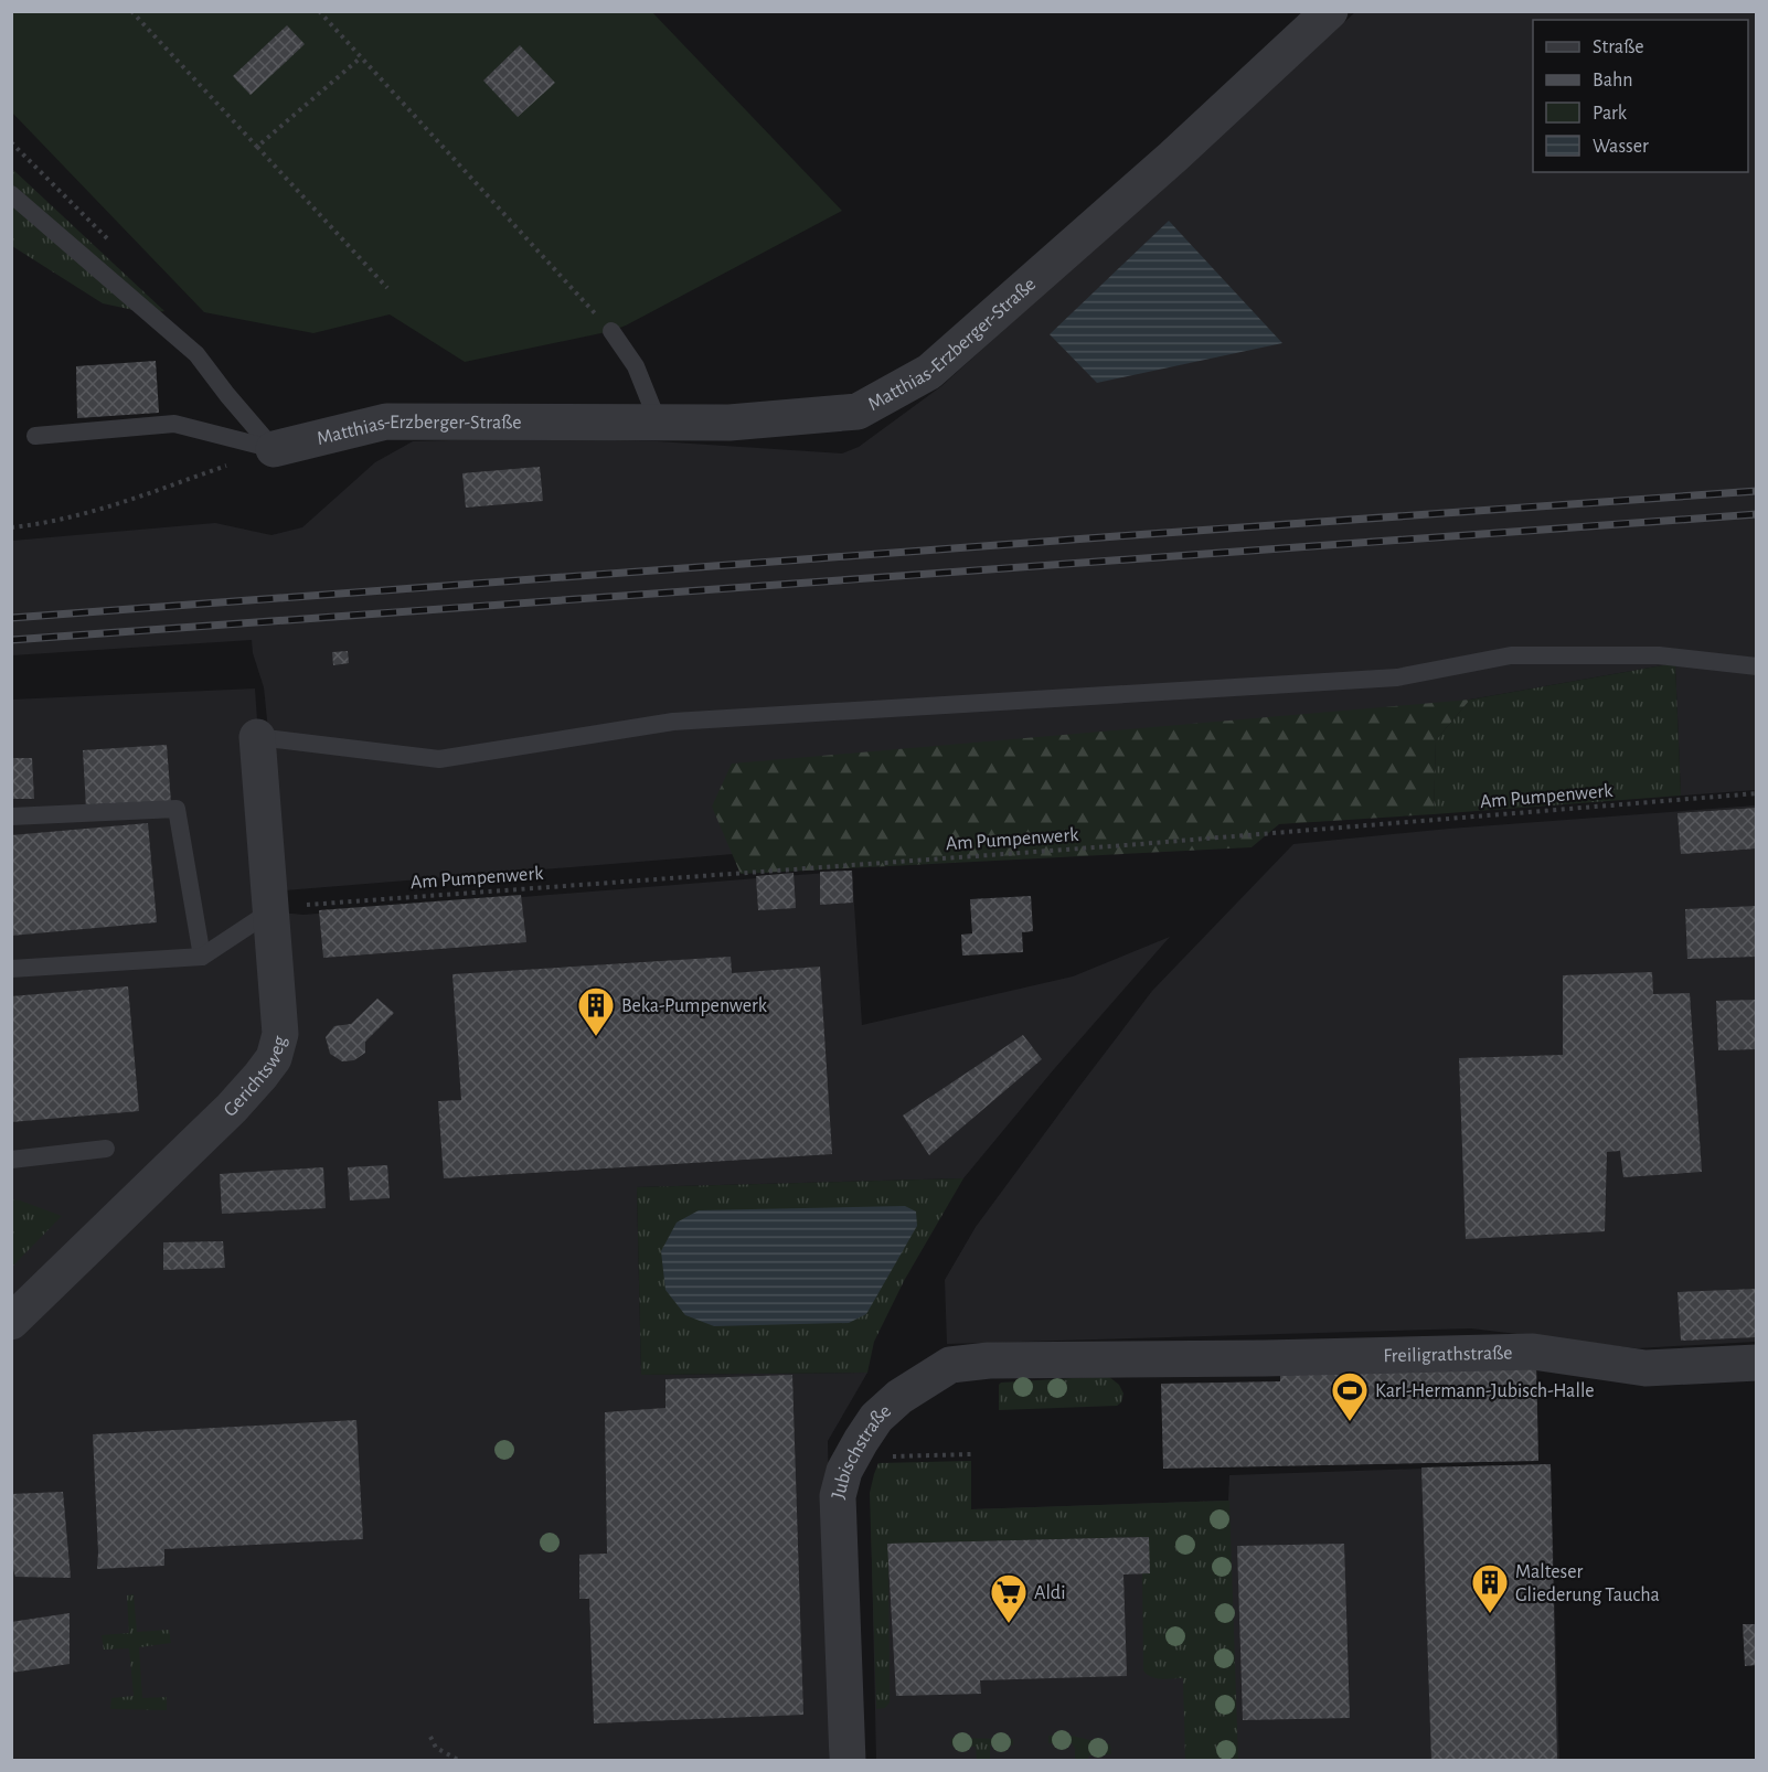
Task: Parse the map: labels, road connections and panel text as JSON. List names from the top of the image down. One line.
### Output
{"streets":{"street":["Matthias-Erzberger-Straße","Gerichtsweg","Freiligrathstraße","Jubischstraße"],"path":["Am Pumpenwerk"]},"crossings":[["Am Pumpenwerk","Gerichtsweg"],["Freiligrathstraße","Jubischstraße"]],"places":{"building":["Beka-Pumpenwerk","Malteser Gliederung Taucha"],"sports":["Karl-Hermann-Jubisch-Halle"],"supermarket":["Aldi"]},"legend":["Straße","Bahn","Park","Wasser"]}
